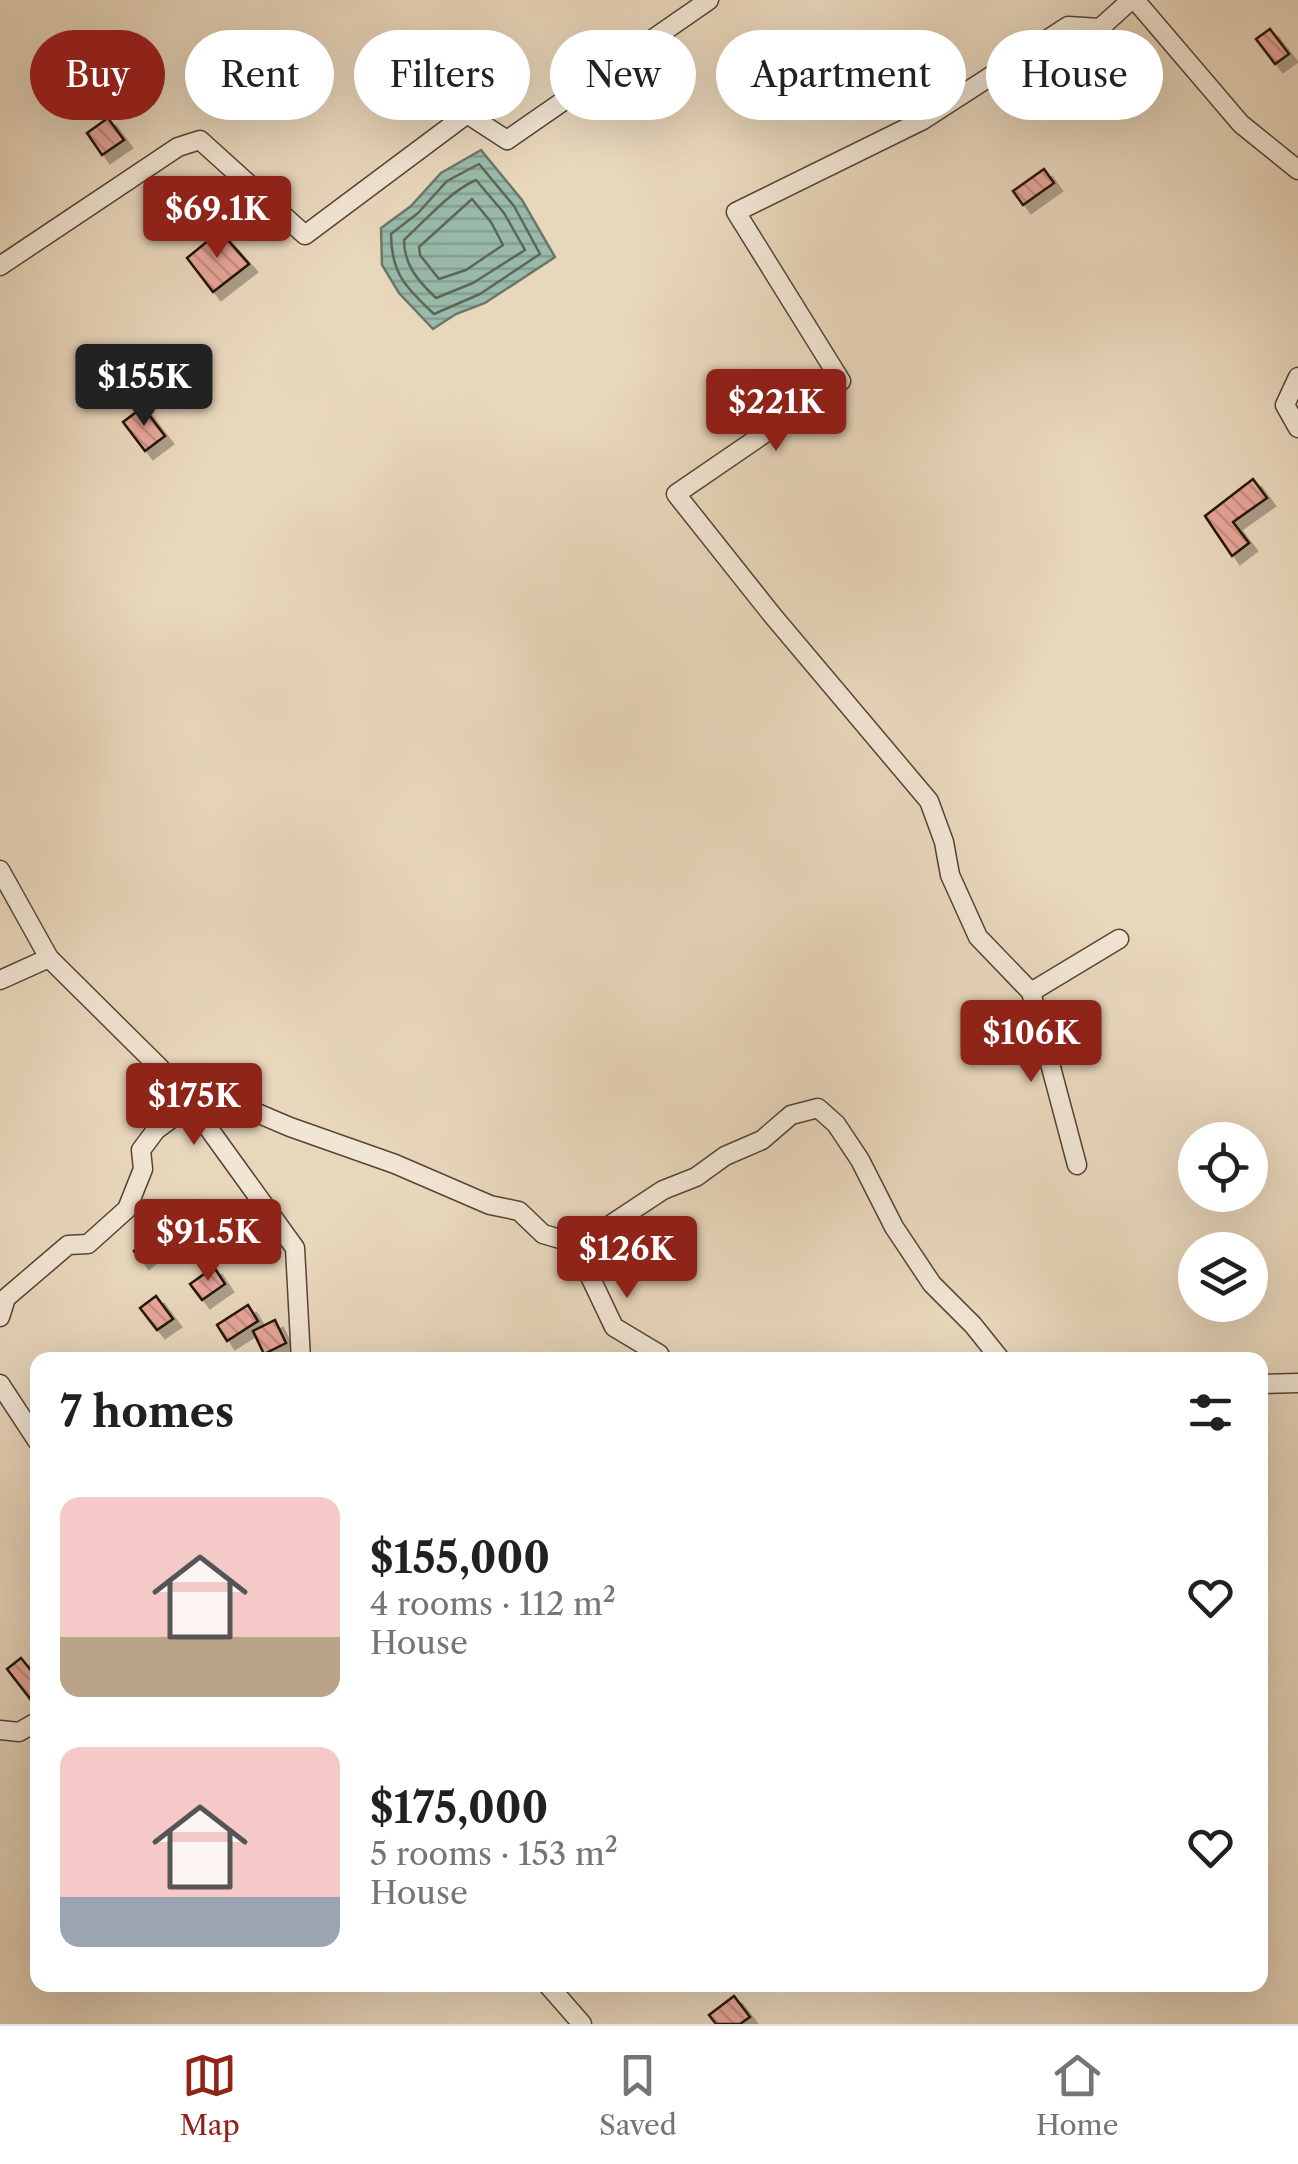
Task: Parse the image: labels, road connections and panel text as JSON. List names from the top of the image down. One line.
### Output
{"page":{"chip":["Buy","Rent","Filters","New","Apartment","House"],"price":["$69.1K","$155K","$221K","$106K","$175K","$91.5K","$126K"],"heading":"7 homes","list":[{"name":"$155,000","note":"4 rooms · 112 m² · House"},{"name":"$175,000","note":"5 rooms · 153 m² · House"}],"tabs":["Map","Saved","Home"]}}
